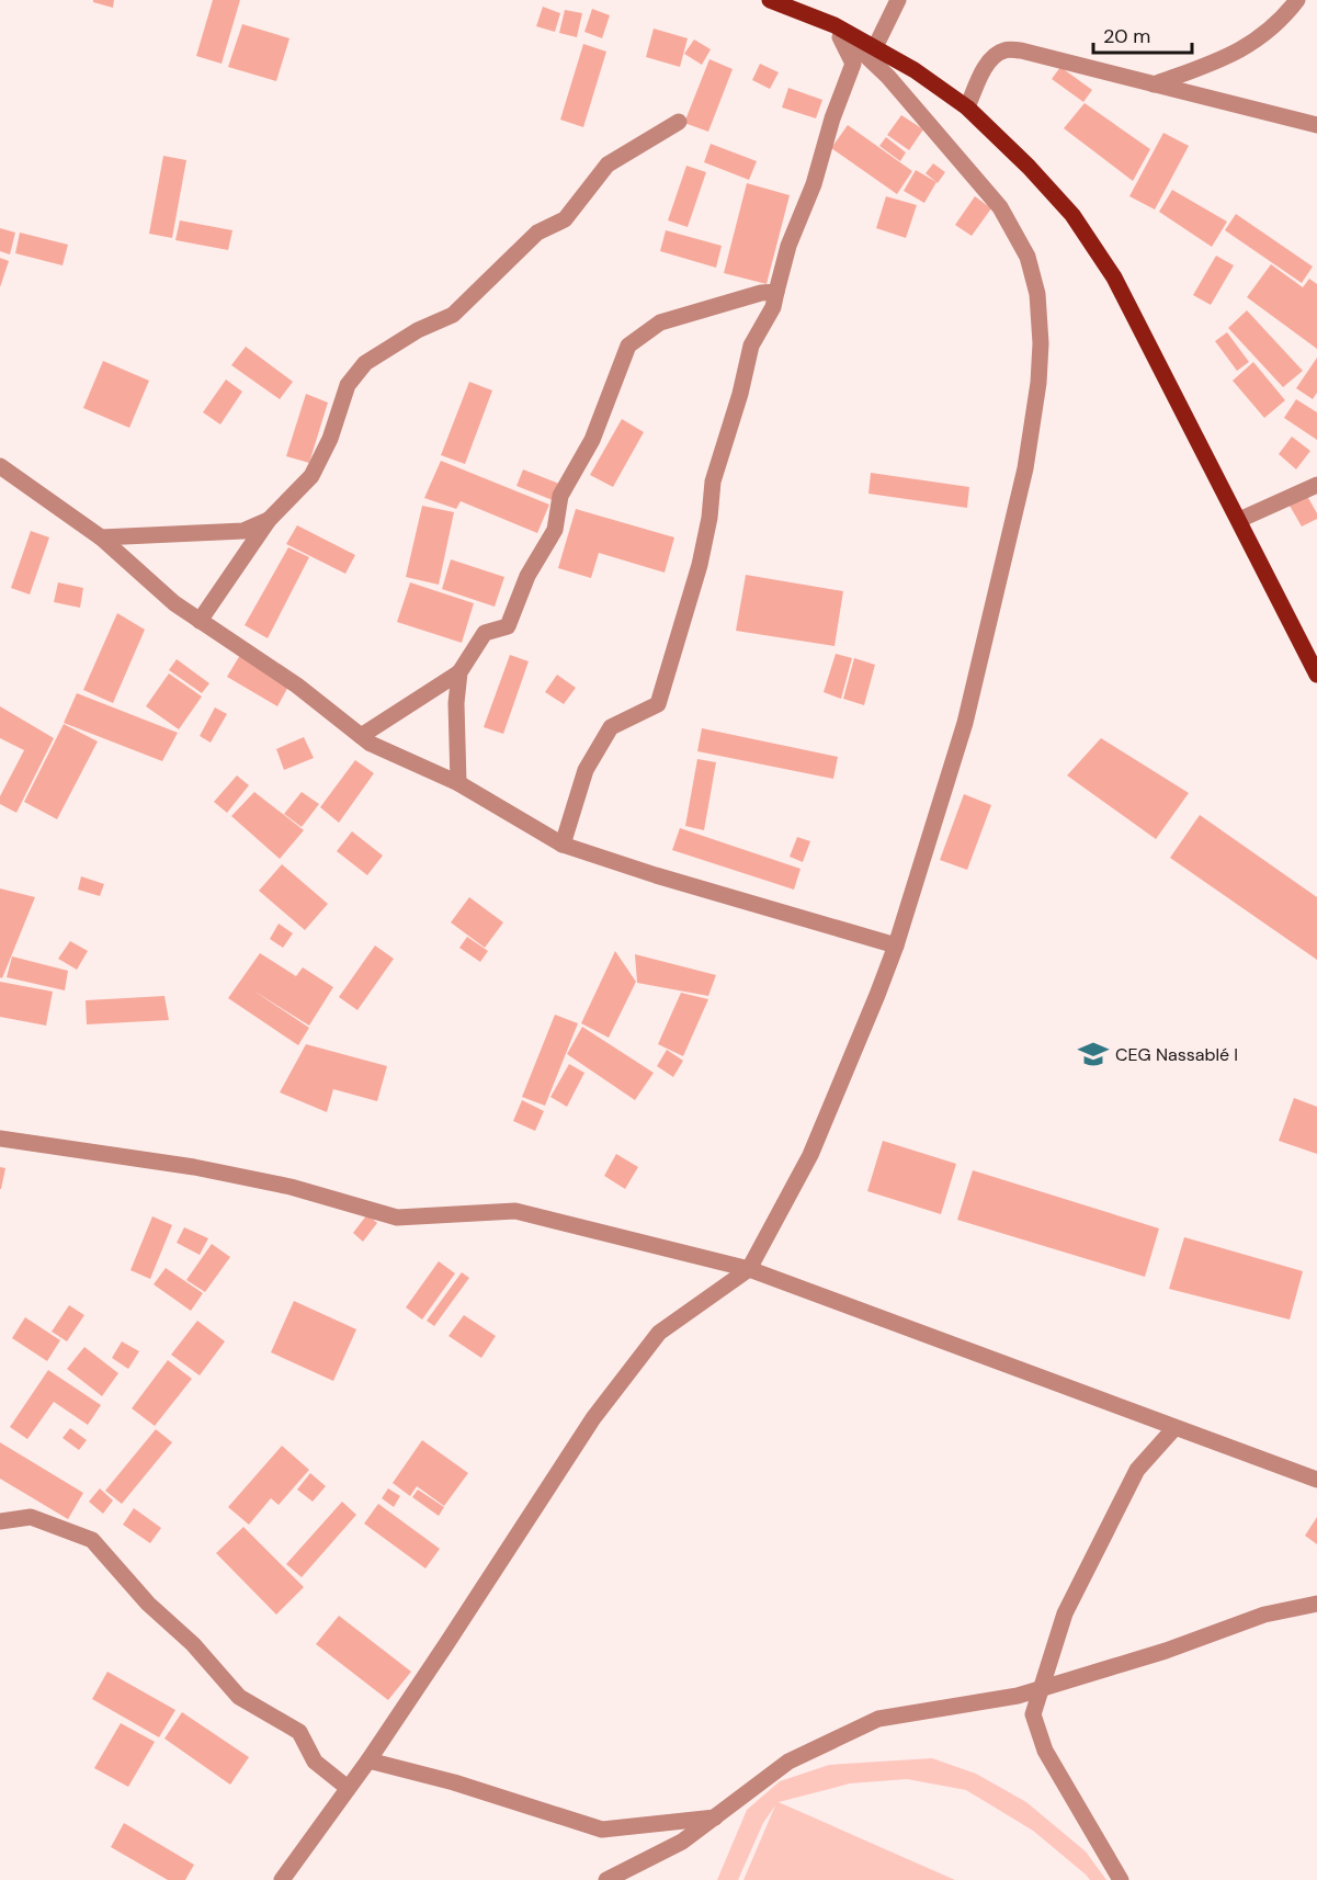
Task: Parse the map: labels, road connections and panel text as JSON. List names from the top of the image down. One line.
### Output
{"places":{"school or university":["CEG Nassablé I"]},"scale_bar":"20 m"}
